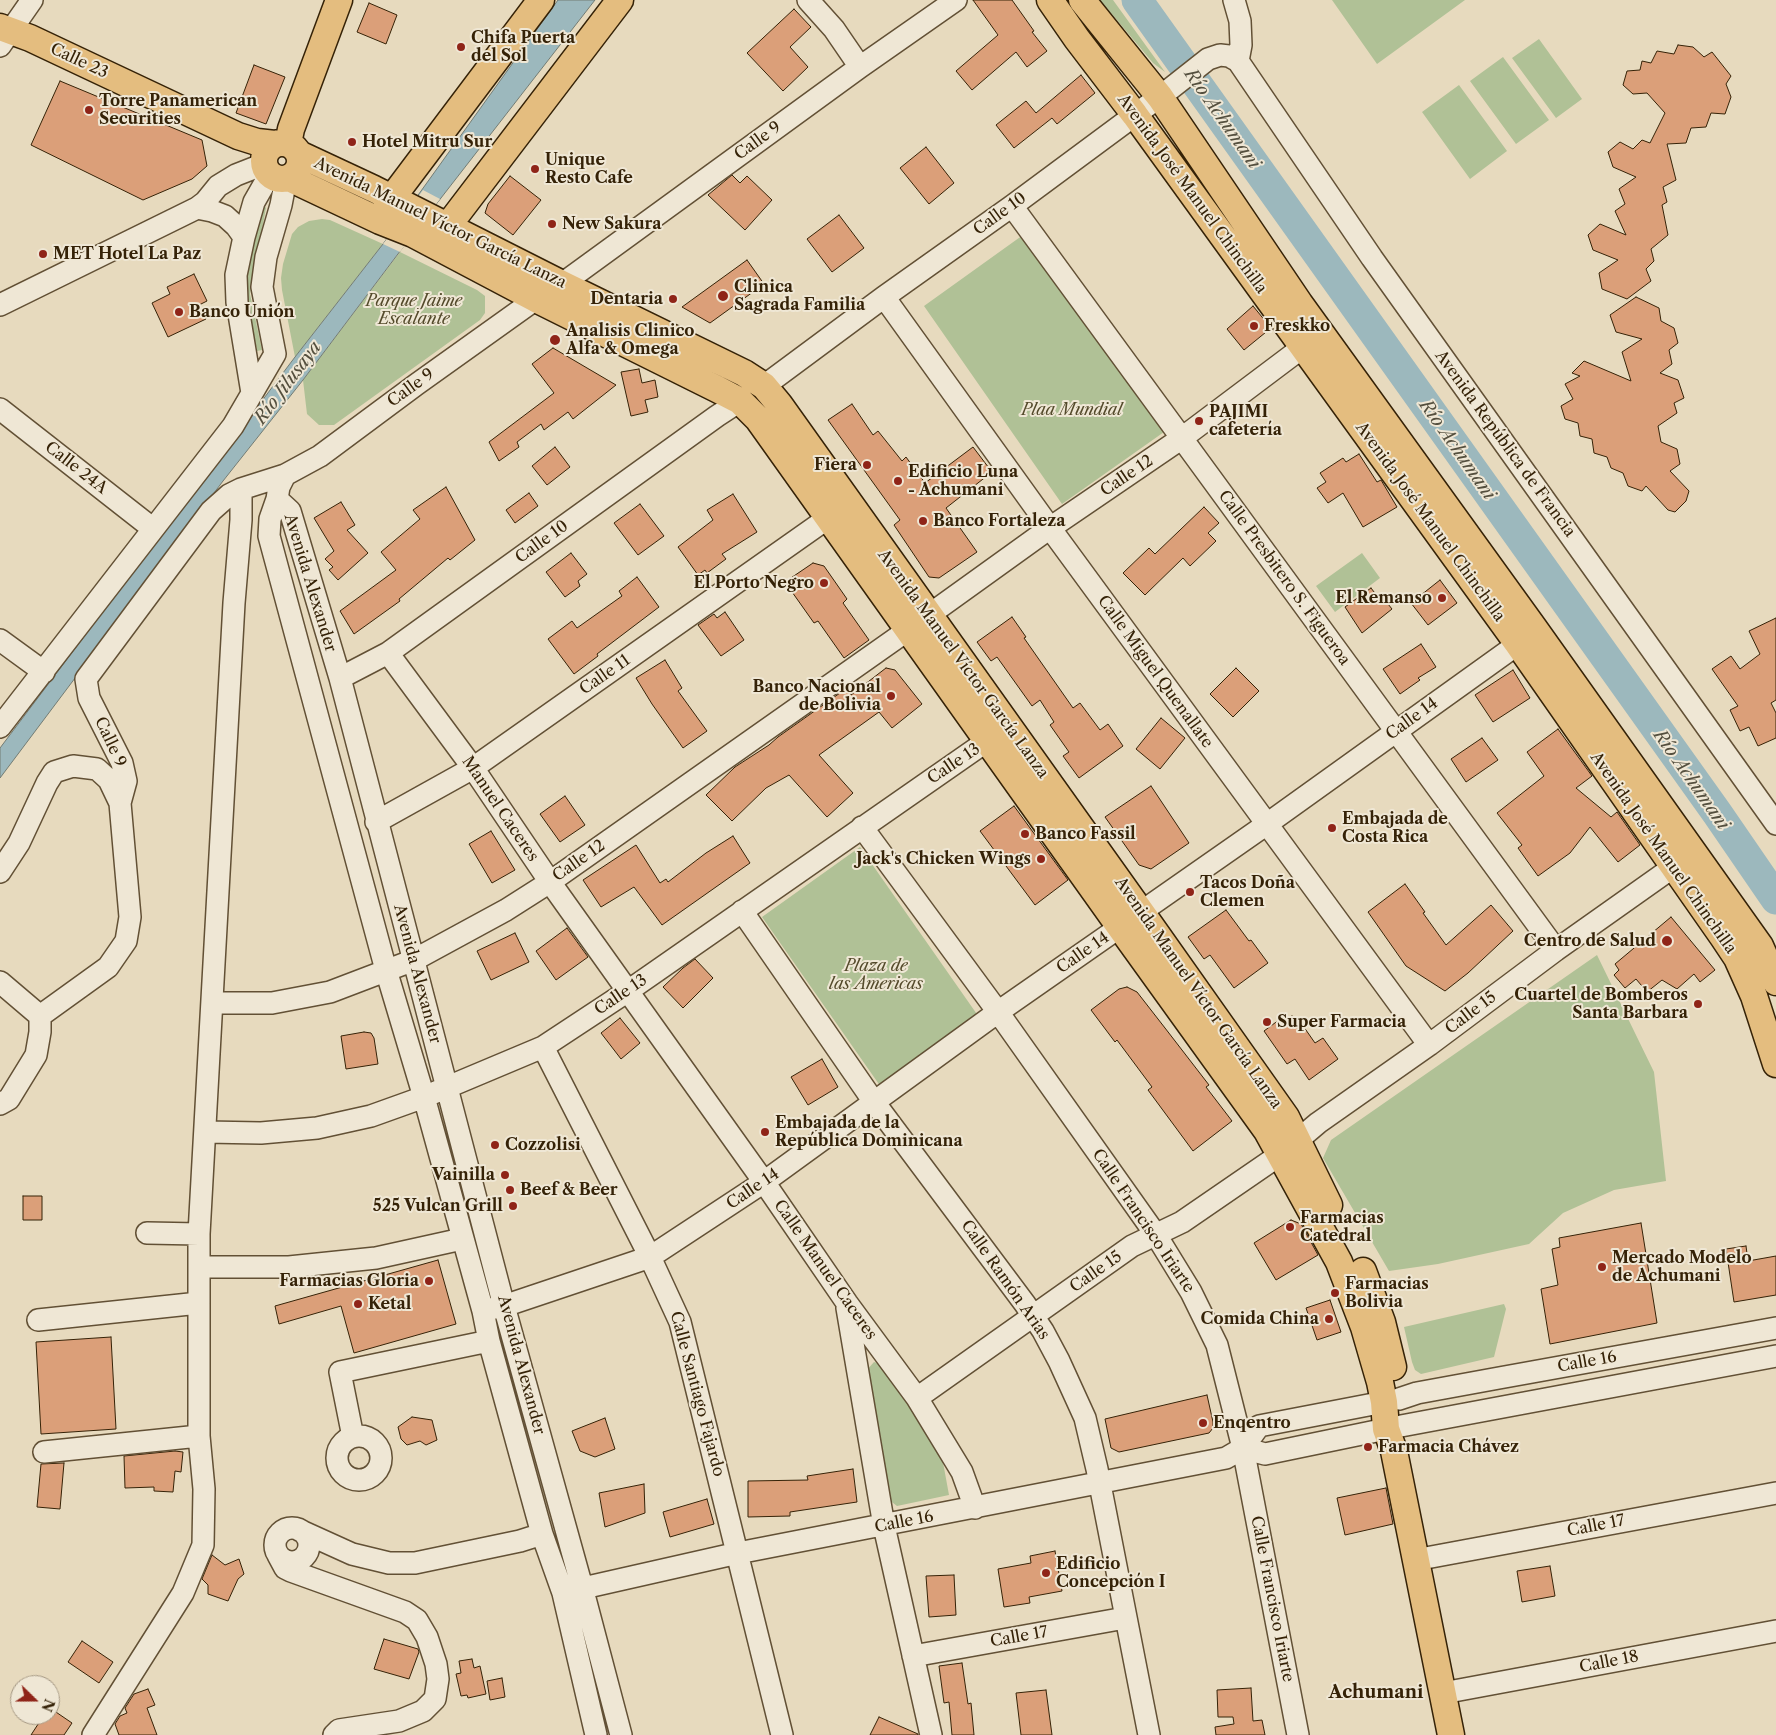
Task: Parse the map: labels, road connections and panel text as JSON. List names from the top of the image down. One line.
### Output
{"streets":{"main road":["Calle 23","Avenida José Manuel Chinchilla","Avenida Manuel Víctor García Lanza"],"street":["Calle 9","Calle 10","Avenida República de Francia","Calle 24A","Calle 12","Calle Presbitero S. Figueroa","Avenida Alexander","Calle Miguel Quenallate","Calle 11","Calle 14","Calle 13","Manuel Caceres","Calle 15","Calle Francisco Iriarte","Calle Manuel Caceres","Calle Ramón Arias","Calle 16","Calle Santiago Fajardo","Calle 17","Calle 18"]},"crossings":[["Calle 23","Avenida Manuel Víctor García Lanza"],["Calle 9","Avenida Manuel Víctor García Lanza"],["Avenida José Manuel Chinchilla","Calle 10"],["Avenida José Manuel Chinchilla","Calle 12"],["Avenida José Manuel Chinchilla","Calle 14"],["Avenida José Manuel Chinchilla","Calle 15"],["Calle 10","Avenida Manuel Víctor García Lanza"],["Calle 10","Avenida República de Francia"],["Calle 10","Calle Presbitero S. Figueroa"],["Calle 10","Avenida Alexander"],["Calle 10","Calle Miguel Quenallate"],["Calle 10","Manuel Caceres"],["Avenida Manuel Víctor García Lanza","Calle 12"],["Avenida Manuel Víctor García Lanza","Calle 11"],["Avenida Manuel Víctor García Lanza","Calle 14"],["Avenida Manuel Víctor García Lanza","Calle 13"],["Avenida Manuel Víctor García Lanza","Calle 15"],["Avenida Manuel Víctor García Lanza","Calle 16"],["Calle 12","Calle Presbitero S. Figueroa"],["Calle 12","Avenida Alexander"],["Calle 12","Calle Miguel Quenallate"],["Calle 12","Manuel Caceres"],["Calle Presbitero S. Figueroa","Calle 14"],["Calle Presbitero S. Figueroa","Calle 15"],["Avenida Alexander","Calle 11"],["Avenida Alexander","Calle 14"],["Avenida Alexander","Calle 13"],["Avenida Alexander","Calle 16"],["Calle Miguel Quenallate","Calle 14"],["Calle Miguel Quenallate","Calle 15"],["Calle 11","Manuel Caceres"],["Calle 14","Calle Francisco Iriarte"],["Calle 14","Calle Manuel Caceres"],["Calle 14","Calle Ramón Arias"],["Calle 14","Calle Santiago Fajardo"],["Calle 13","Manuel Caceres"],["Calle 13","Calle Francisco Iriarte"],["Calle 13","Calle Manuel Caceres"],["Calle 13","Calle Ramón Arias"],["Calle 13","Calle Santiago Fajardo"],["Manuel Caceres","Calle Manuel Caceres"],["Calle 15","Calle Francisco Iriarte"],["Calle 15","Calle Manuel Caceres"],["Calle 15","Calle Ramón Arias"],["Calle Francisco Iriarte","Calle 16"],["Calle Manuel Caceres","Calle 16"],["Calle Ramón Arias","Calle 16"],["Calle Ramón Arias","Calle 17"],["Calle 16","Calle Santiago Fajardo"]],"districts":["Achumani"],"water":["Río Achumani","Río Jilusaya"],"parks":["Parque Jaime Escalante","Plaa Mundial","Plaza de las Americas"],"places":["Chifa Puerta del Sol","Torre Panamerican Securities","Hotel Mitru Sur","Unique Resto Cafe","New Sakura","MET Hotel La Paz","Clinica Sagrada Familia","Dentaria","Banco Unión","Freskko","Analisis Clinico Alfa & Omega","PAJIMI cafetería","Fiera","Edificio Luna - Achumani","Banco Fortaleza","El Porto Negro","El Remanso","Banco Nacional de Bolivia","Embajada de Costa Rica","Banco Fassil","Jack's Chicken Wings","Tacos Doña Clemen","Centro de Salud","Cuartel de Bomberos Santa Barbara","Super Farmacia","Embajada de la República Dominicana","Cozzolisi","Vainilla","Beef & Beer","525 Vulcan Grill","Farmacias Catedral","Mercado Modelo de Achumani","Farmacias Gloria","Farmacias Bolivia","Ketal","Comida China","Enqentro","Farmacia Chávez","Edificio Concepción I"],"north":"right"}
